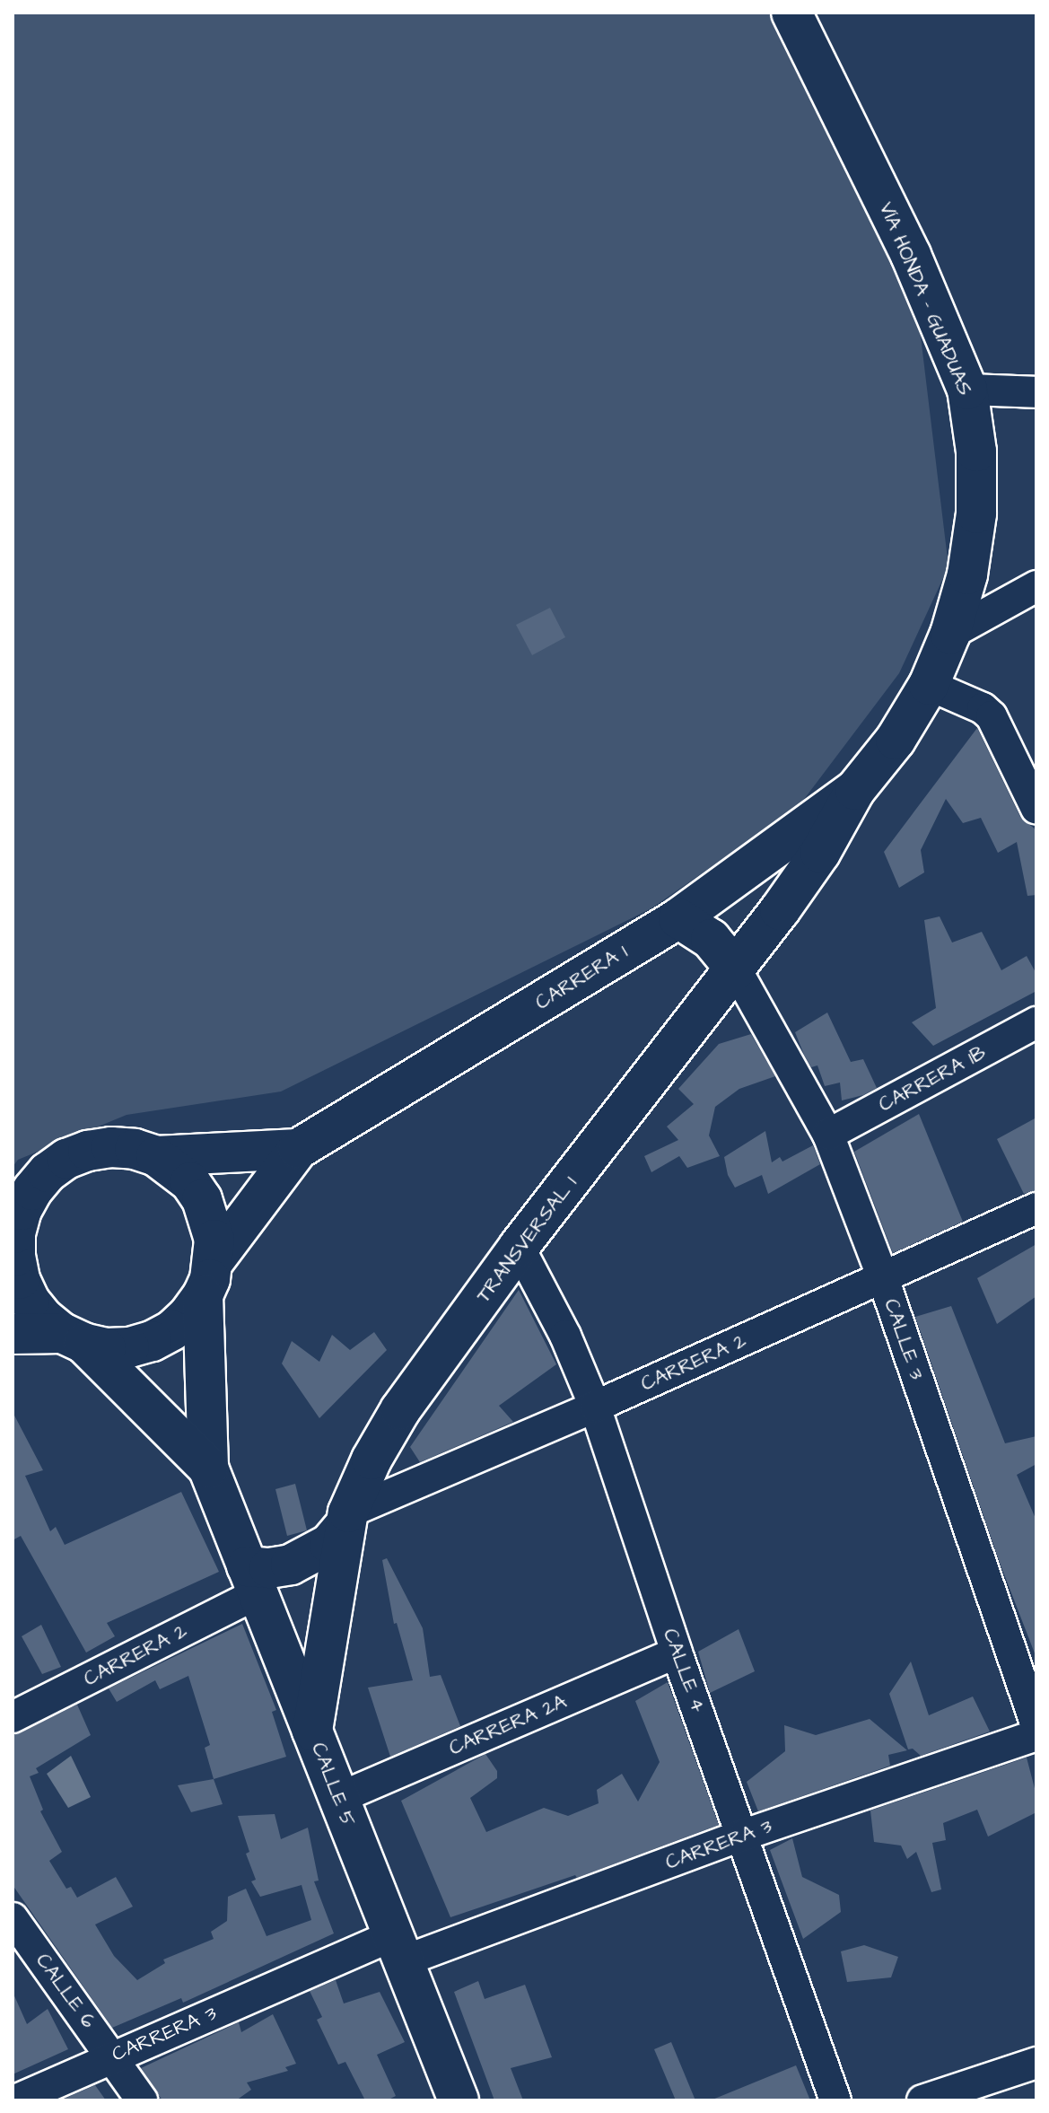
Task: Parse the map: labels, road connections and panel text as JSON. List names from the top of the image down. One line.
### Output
{"streets":{"main road":["VÍA HONDA - GUADUAS","CARRERA 1","TRANSVERSAL 1","CALLE 5"],"street":["CARRERA 1B","CALLE 3","CARRERA 2","CALLE 4","CARRERA 2A","CARRERA 3","CALLE 6"]},"crossings":[["VÍA HONDA - GUADUAS","CARRERA 1"],["VÍA HONDA - GUADUAS","TRANSVERSAL 1"],["CARRERA 1","TRANSVERSAL 1"],["CARRERA 1","CALLE 5"],["CARRERA 1B","CALLE 3"],["TRANSVERSAL 1","CALLE 3"],["TRANSVERSAL 1","CARRERA 2"],["TRANSVERSAL 1","CALLE 4"],["TRANSVERSAL 1","CALLE 5"],["CALLE 3","CARRERA 2"],["CARRERA 2","CALLE 4"],["CARRERA 2","CALLE 5"],["CALLE 4","CARRERA 2A"],["CALLE 4","CARRERA 3"],["CARRERA 2A","CALLE 5"],["CALLE 5","CARRERA 3"],["CARRERA 3","CALLE 6"]]}
